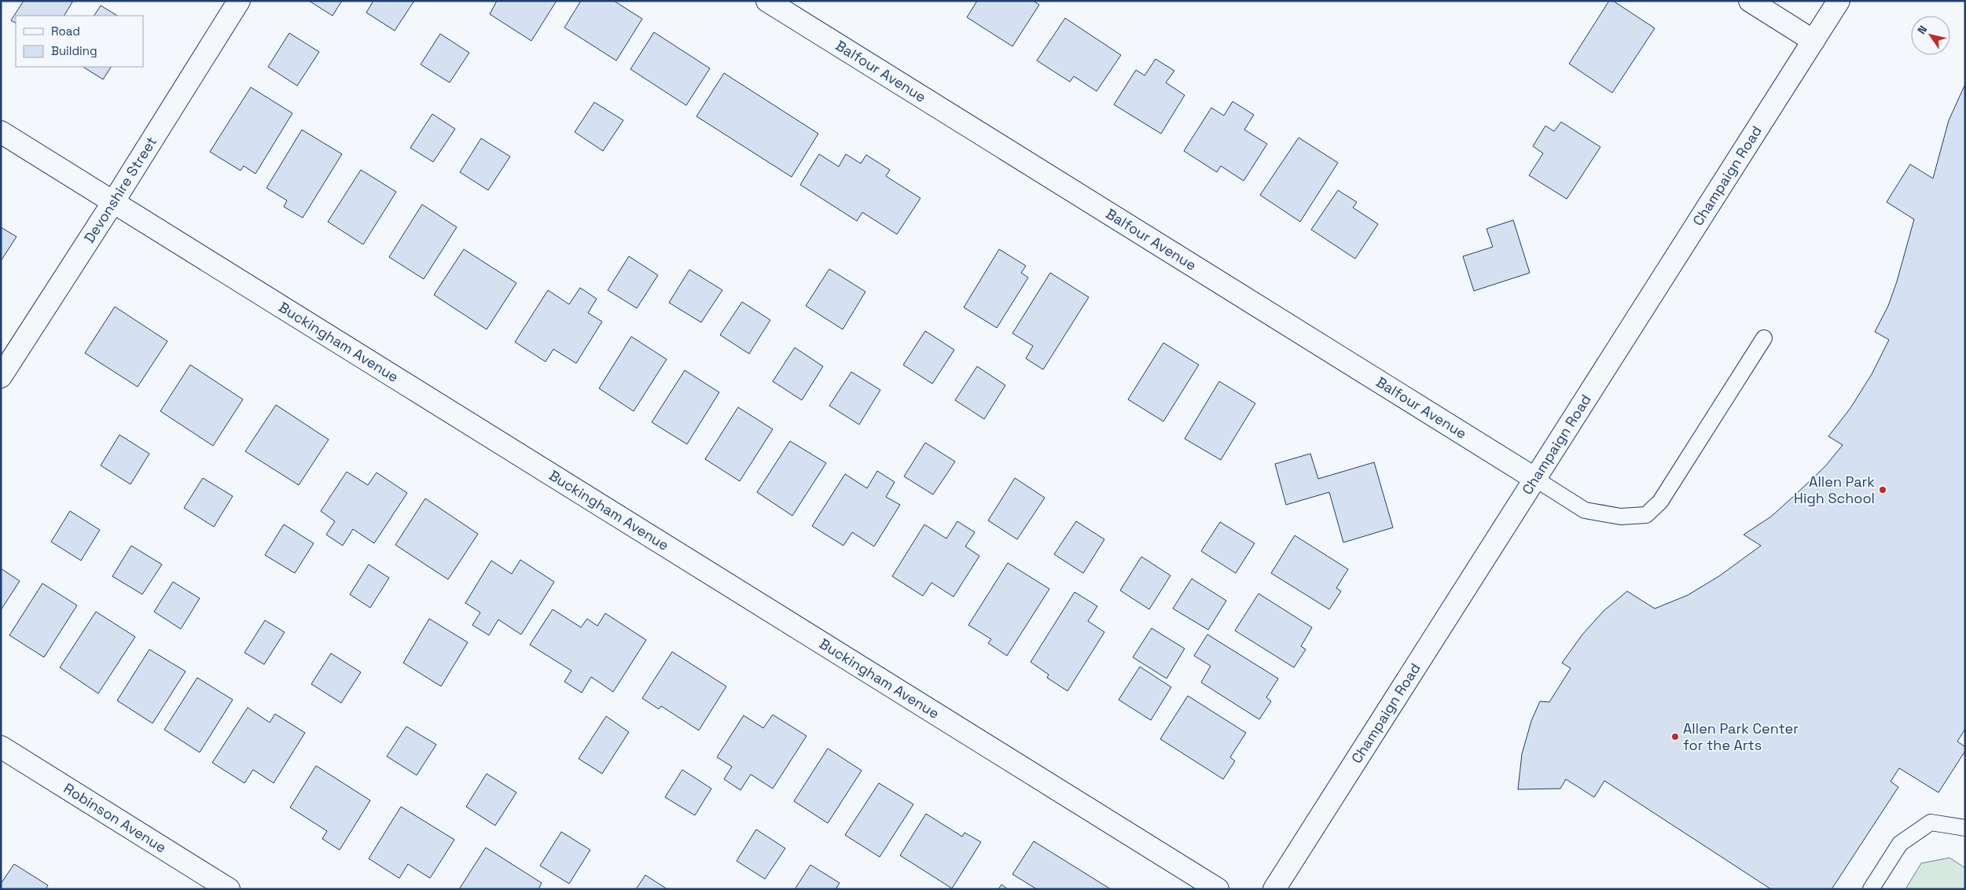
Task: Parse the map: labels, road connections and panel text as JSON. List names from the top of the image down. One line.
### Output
{"streets":{"street":["Balfour Avenue","Champaign Road","Devonshire Street","Buckingham Avenue","Robinson Avenue"]},"crossings":[["Balfour Avenue","Champaign Road"],["Devonshire Street","Buckingham Avenue"]],"places":["Allen Park High School","Allen Park Center for the Arts"],"legend":["Road","Building"],"north":"top left"}
